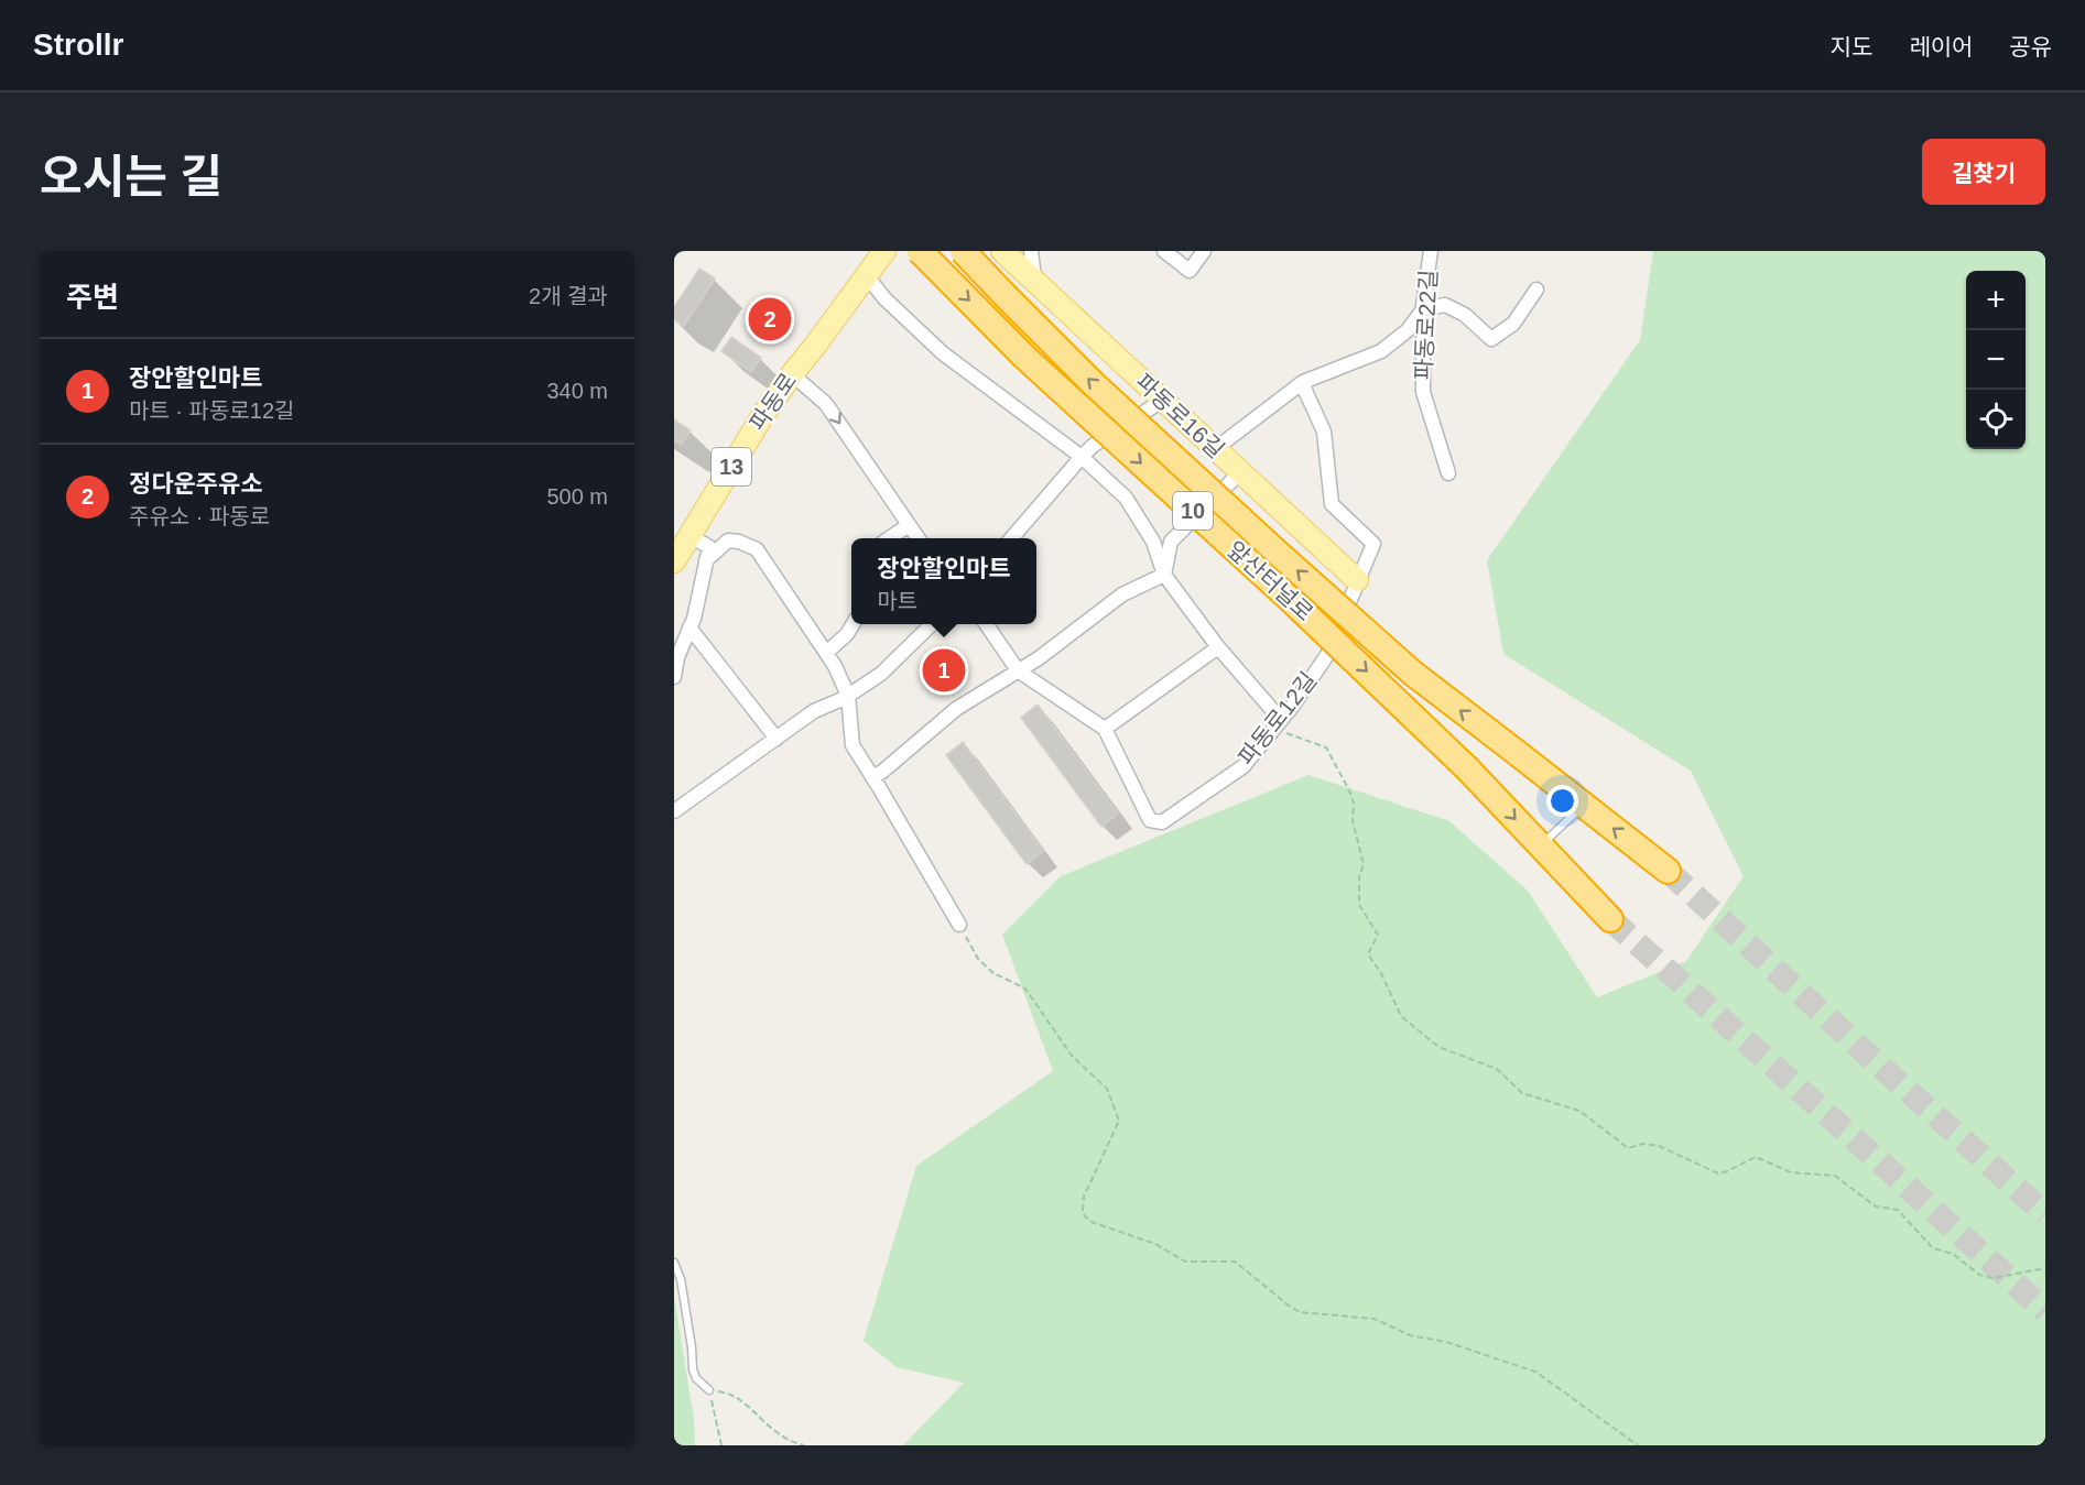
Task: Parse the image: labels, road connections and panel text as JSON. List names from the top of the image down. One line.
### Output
{"streets":{"highway":["10","앞산터널로"],"main road":["파동로","파동로16길","13"],"street":["파동로22길","파동로12길"]},"crossings":[["파동로16길","파동로12길"]],"page":{"header":"Strollr","nav":["지도","레이어","공유"],"title":"오시는 길","buttons":"길찾기","heading":["주변","2개 결과"],"map_buttons":["+","−"],"pins":["2","1"],"list":[{"mark":"1","name":"장안할인마트","note":"마트 · 파동로12길","value":"340 m"},{"mark":"2","name":"정다운주유소","note":"주유소 · 파동로","value":"500 m"}],"popup":["장안할인마트","마트"]}}
